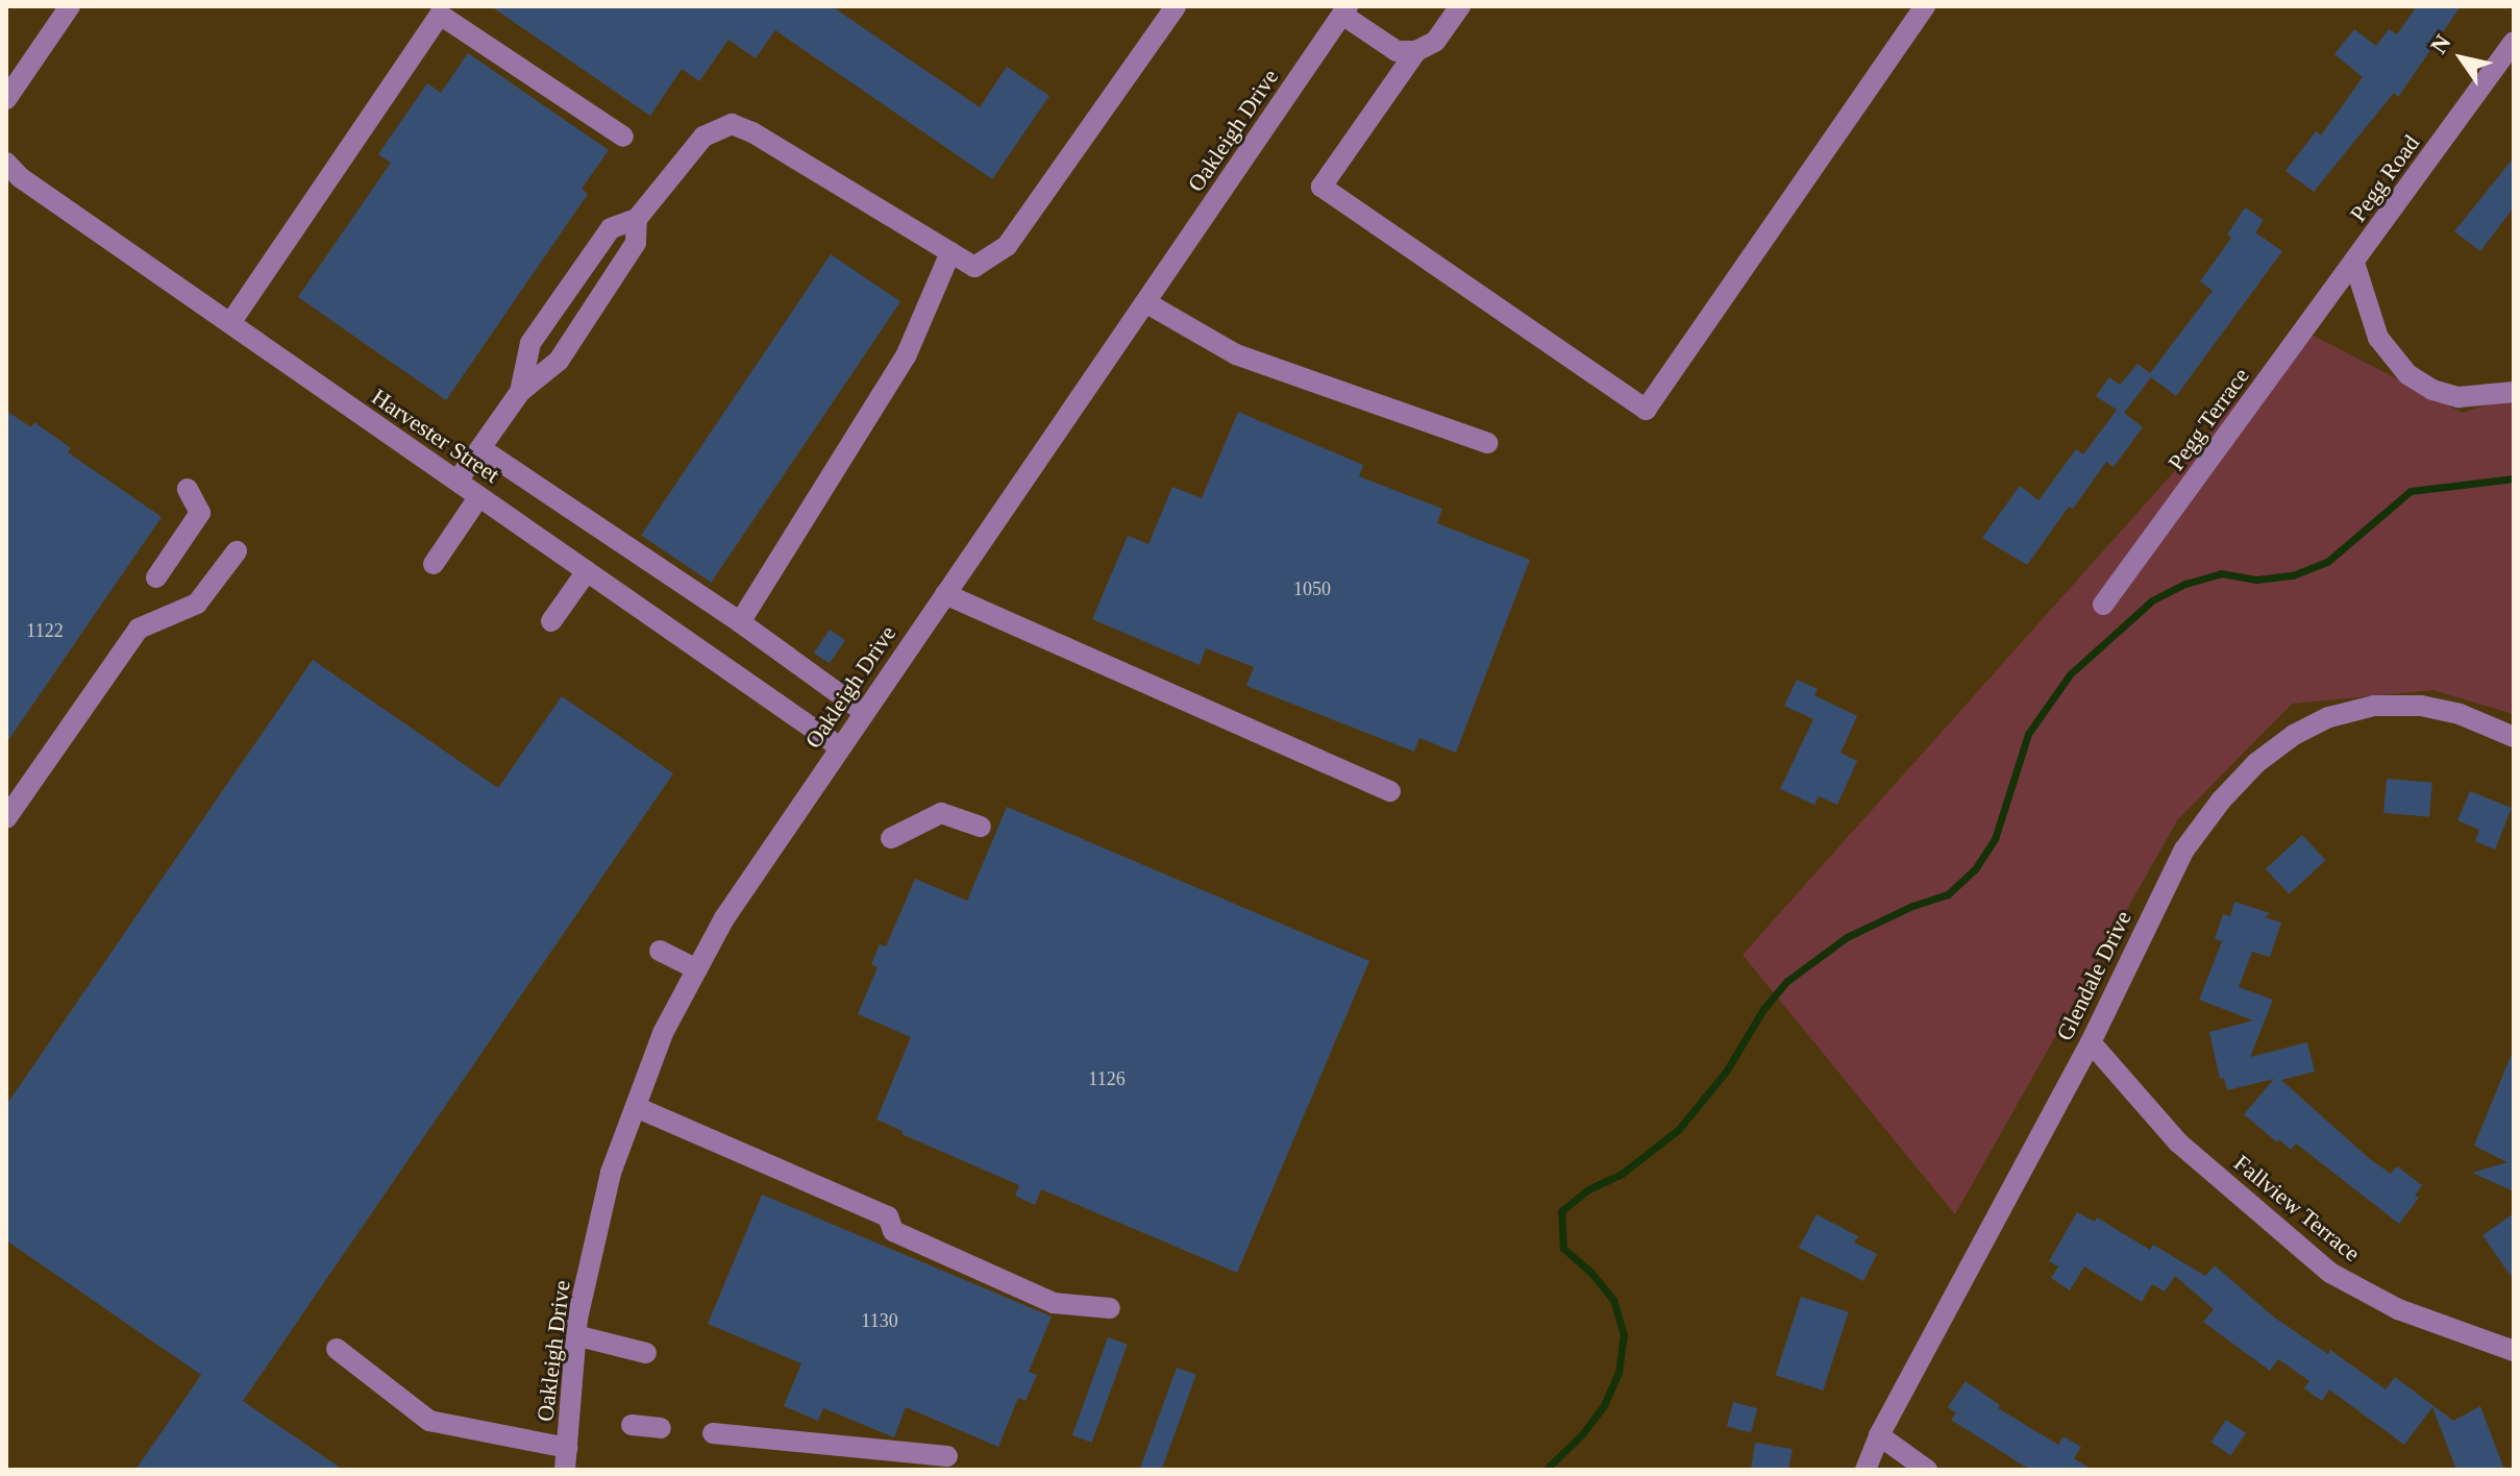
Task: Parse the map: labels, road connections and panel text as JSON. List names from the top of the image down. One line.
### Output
{"streets":{"street":["Oakleigh Drive","Pegg Road","Pegg Terrace","Harvester Street","Glendale Drive","Fallview Terrace"]},"crossings":[["Oakleigh Drive","Harvester Street"],["Pegg Road","Pegg Terrace"],["Glendale Drive","Fallview Terrace"]],"house_numbers":["1050","1122","1126","1130"],"north":"top left"}
